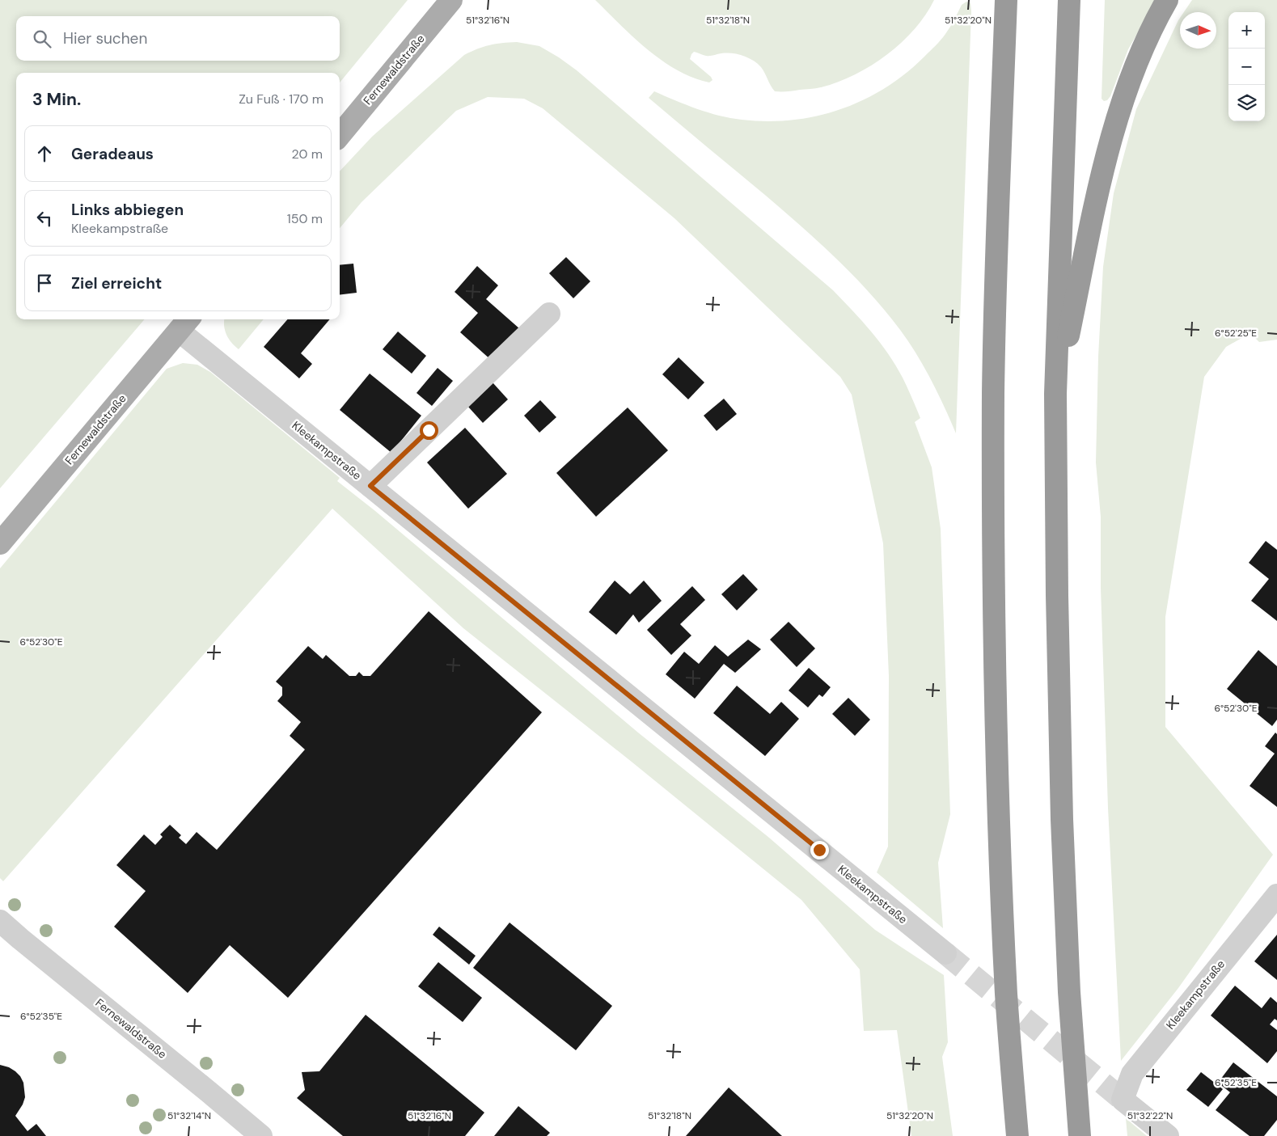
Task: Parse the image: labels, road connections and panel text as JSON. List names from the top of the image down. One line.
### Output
{"streets":{"main road":["Fernewaldstraße"],"street":["Kleekampstraße"]},"crossings":[["Fernewaldstraße","Kleekampstraße"]],"north":"right","page":{"map_buttons":["+","−"],"search":"Hier suchen","heading":["3 Min.","Zu Fuß · 170 m"],"list":[["Geradeaus","20 m"],["Links abbiegen","Kleekampstraße","150 m"],"Ziel erreicht"]},"coordinates":["51°32'16\"N","51°32'18\"N","51°32'20\"N","6°52'25\"E","6°52'30\"E","6°52'35\"E","51°32'14\"N","51°32'22\"N"]}
